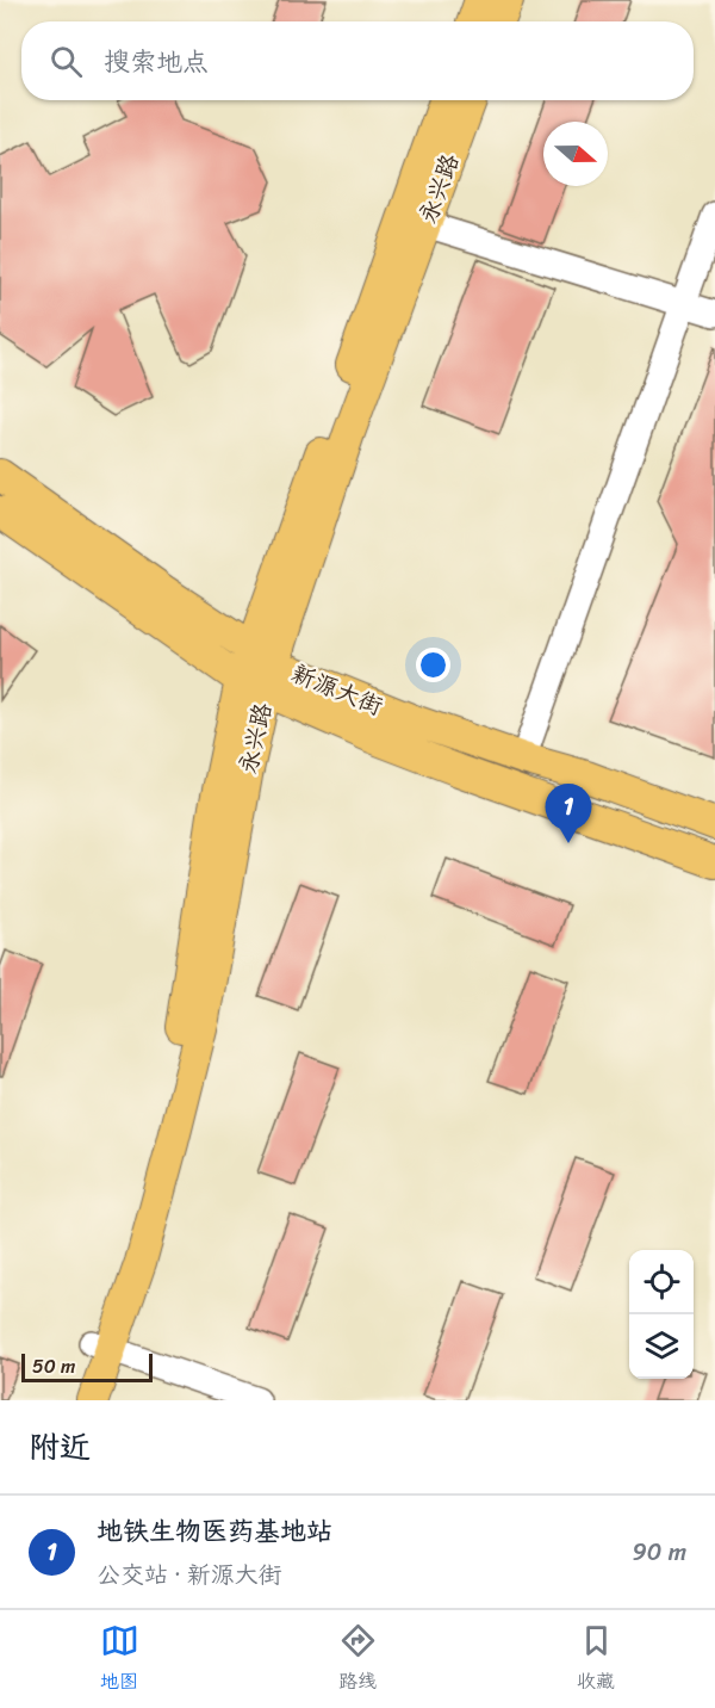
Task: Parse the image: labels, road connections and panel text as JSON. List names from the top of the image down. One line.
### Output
{"streets":{"main road":["永兴路","新源大街"]},"crossings":[["永兴路","新源大街"]],"scale_bar":"50 m","north":"right","page":{"search":"搜索地点","pins":"1","scale":"50 m","heading":"附近","list":[{"mark":"1","name":"地铁生物医药基地站","note":"公交站 · 新源大街","value":"90 m"}],"nav":["地图","路线","收藏"]}}
